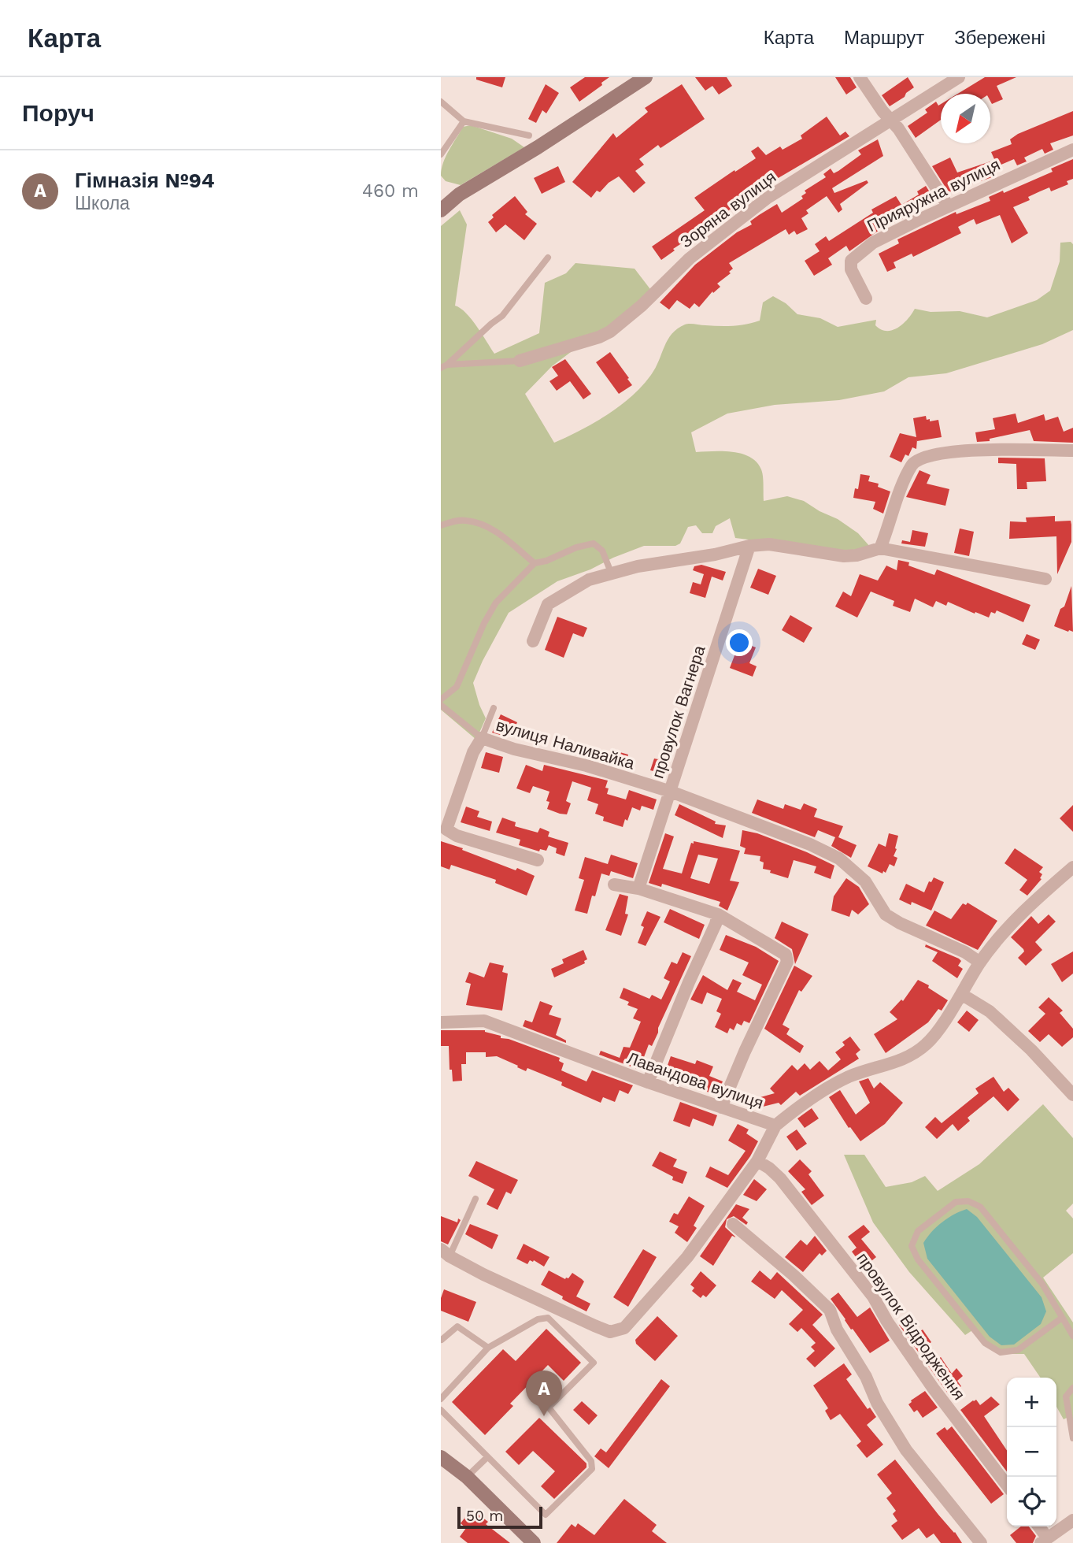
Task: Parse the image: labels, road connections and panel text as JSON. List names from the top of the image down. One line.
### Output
{"streets":{"street":["Прияружна вулиця","Зоряна вулиця","провулок Вагнера","вулиця Наливайка","Лавандова вулиця","провулок Відродження"]},"crossings":[["провулок Вагнера","вулиця Наливайка"]],"scale_bar":"50 m","north":"bottom left","page":{"header":"Карта","nav":["Карта","Маршрут","Збережені"],"heading":"Поруч","list":[{"mark":"A","name":"Гімназія №94","note":"Школа","value":"460 m"}],"pins":"A","map_buttons":["+","−"],"scale":"50 m"}}
